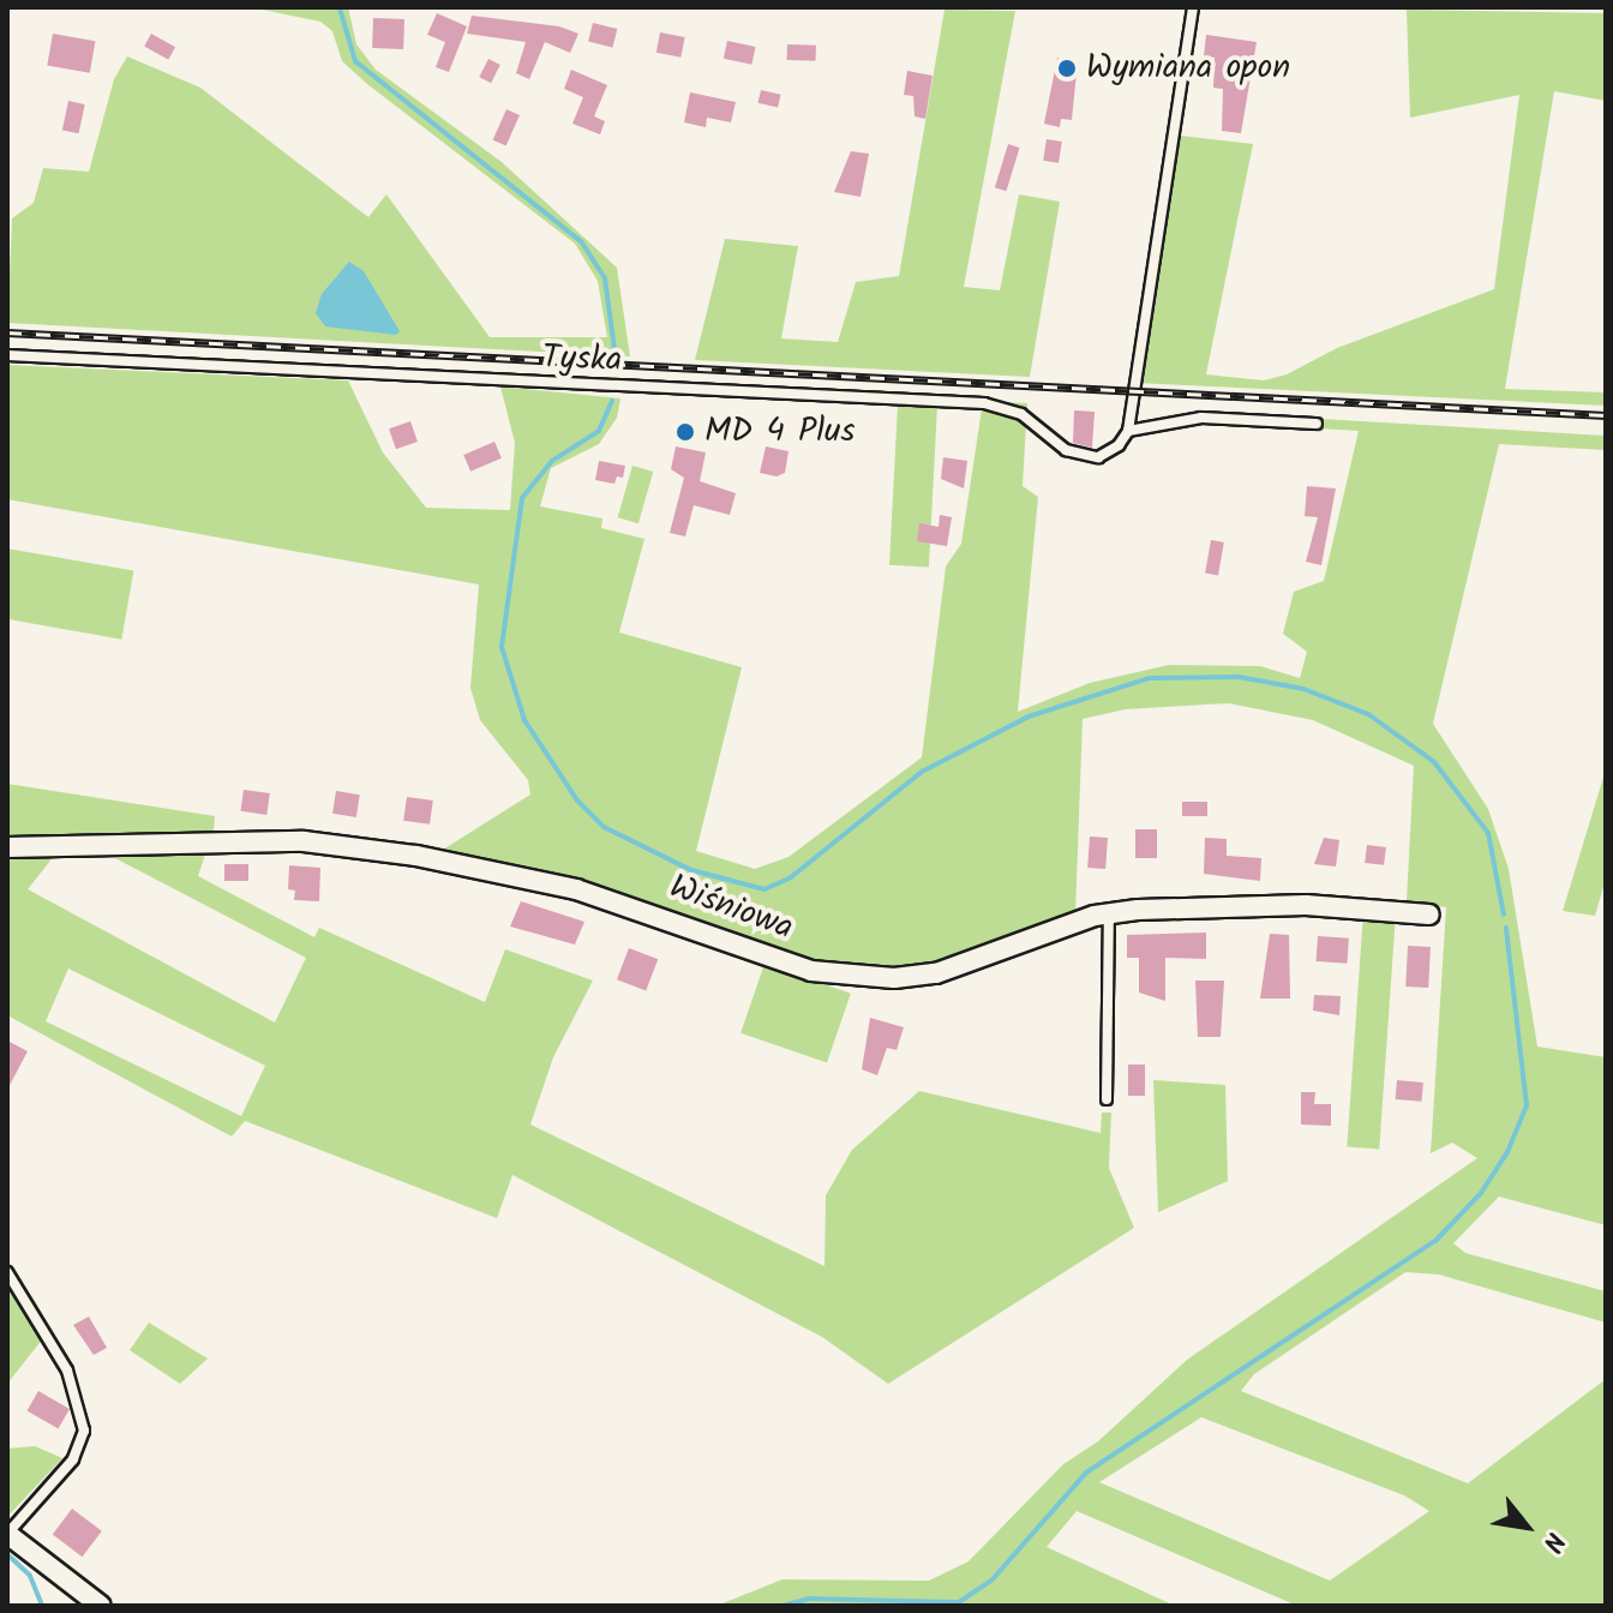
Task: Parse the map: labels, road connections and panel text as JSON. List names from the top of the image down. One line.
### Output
{"streets":{"street":["Wiśniowa"],"lane":["Tyska"]},"places":["Wymiana opon","MD 4 Plus"],"north":"bottom right"}
